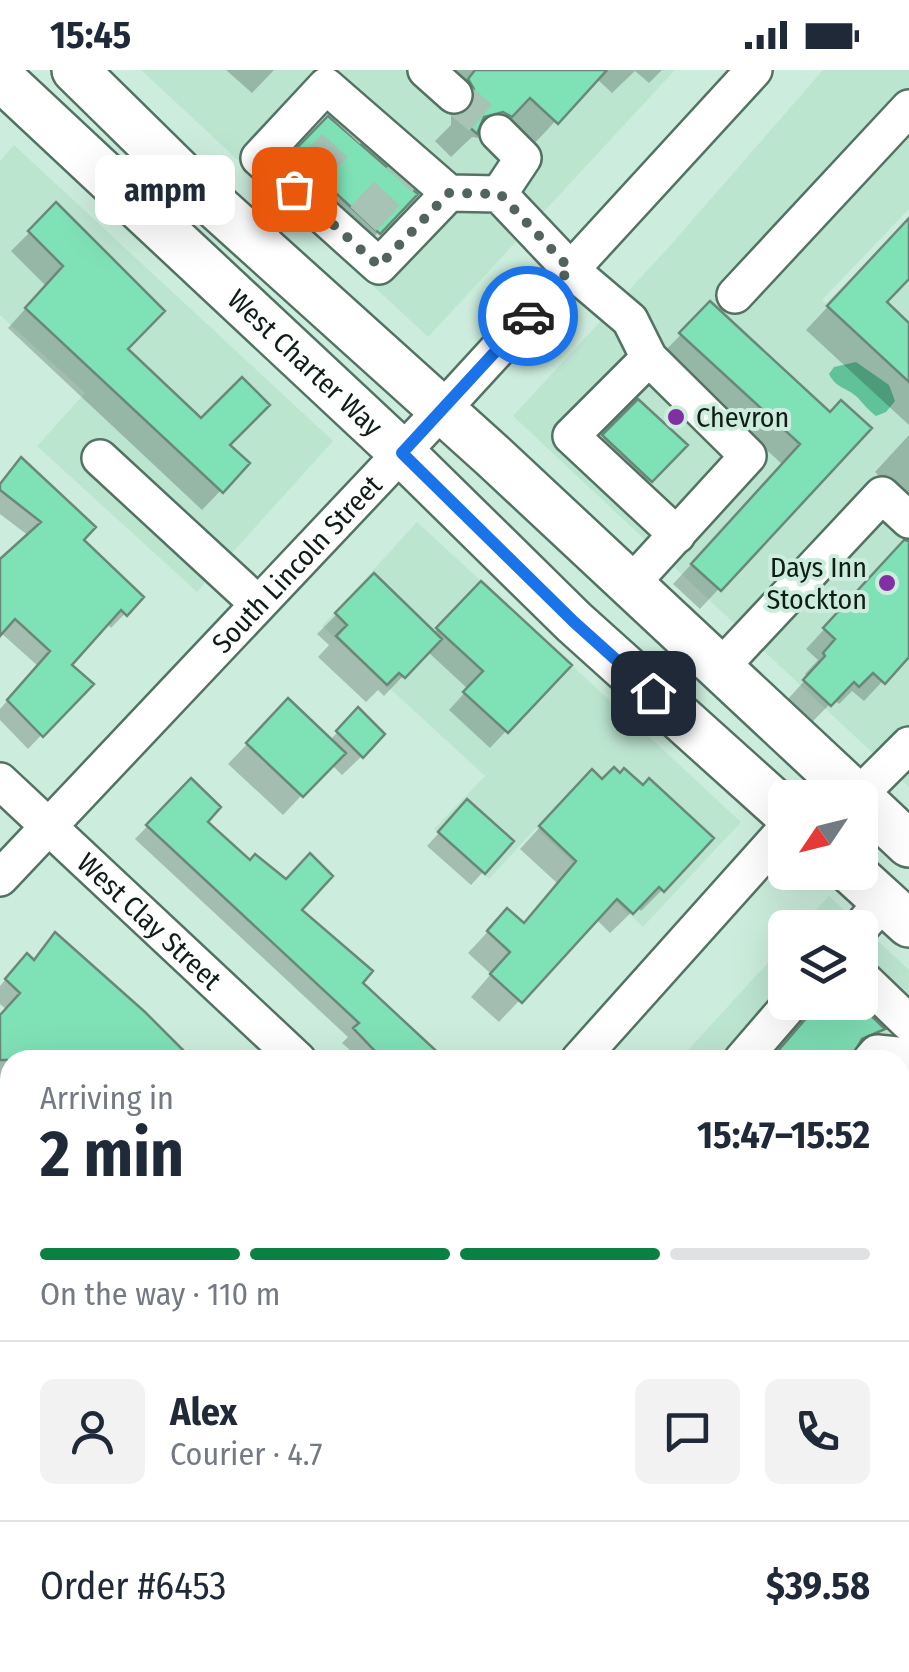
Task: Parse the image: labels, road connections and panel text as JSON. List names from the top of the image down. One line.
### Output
{"streets":{"main road":["West Charter Way"],"street":["South Lincoln Street","West Clay Street"]},"crossings":[["West Charter Way","South Lincoln Street"],["South Lincoln Street","West Clay Street"]],"places":["ampm","Chevron","Days Inn Stockton"],"north":"bottom left","page":{"status":"15:45","bubble":"ampm","heading":["2 min","Arriving in","15:47–15:52"],"panel":["Alex","Courier · 4.7","Order #6453","$39.58"],"bar":"On the way · 110 m"}}
